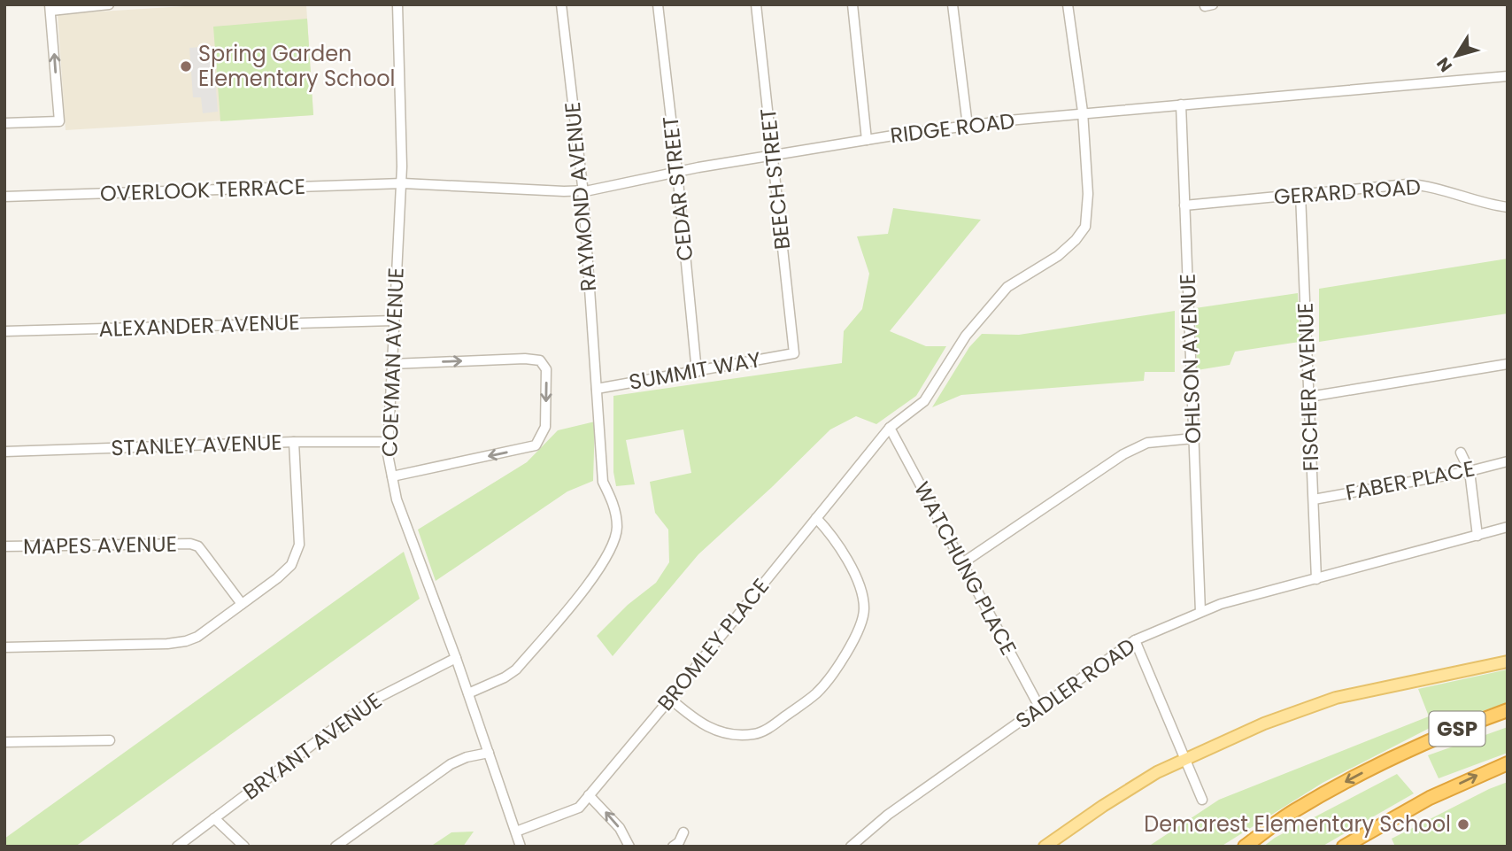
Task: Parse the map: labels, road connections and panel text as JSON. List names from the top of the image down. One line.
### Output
{"streets":{"highway":["GSP"],"street":["RIDGE ROAD","BEECH STREET","CEDAR STREET","OVERLOOK TERRACE","GERARD ROAD","RAYMOND AVENUE","ALEXANDER AVENUE","OHLSON AVENUE","COEYMAN AVENUE","SUMMIT WAY","FISCHER AVENUE","STANLEY AVENUE","FABER PLACE","MAPES AVENUE","WATCHUNG PLACE","BROMLEY PLACE","SADLER ROAD","BRYANT AVENUE"]},"crossings":[["RIDGE ROAD","BEECH STREET"],["RIDGE ROAD","CEDAR STREET"],["RIDGE ROAD","OVERLOOK TERRACE"],["RIDGE ROAD","RAYMOND AVENUE"],["RIDGE ROAD","OHLSON AVENUE"],["RIDGE ROAD","COEYMAN AVENUE"],["RIDGE ROAD","BROMLEY PLACE"],["BEECH STREET","SUMMIT WAY"],["CEDAR STREET","SUMMIT WAY"],["OVERLOOK TERRACE","COEYMAN AVENUE"],["GERARD ROAD","OHLSON AVENUE"],["GERARD ROAD","FISCHER AVENUE"],["RAYMOND AVENUE","COEYMAN AVENUE"],["RAYMOND AVENUE","SUMMIT WAY"],["ALEXANDER AVENUE","COEYMAN AVENUE"],["OHLSON AVENUE","SADLER ROAD"],["COEYMAN AVENUE","STANLEY AVENUE"],["COEYMAN AVENUE","BROMLEY PLACE"],["COEYMAN AVENUE","BRYANT AVENUE"],["FISCHER AVENUE","FABER PLACE"],["FISCHER AVENUE","SADLER ROAD"],["WATCHUNG PLACE","BROMLEY PLACE"],["WATCHUNG PLACE","SADLER ROAD"]],"places":["Spring Garden Elementary School","Demarest Elementary School"],"north":"bottom left"}
